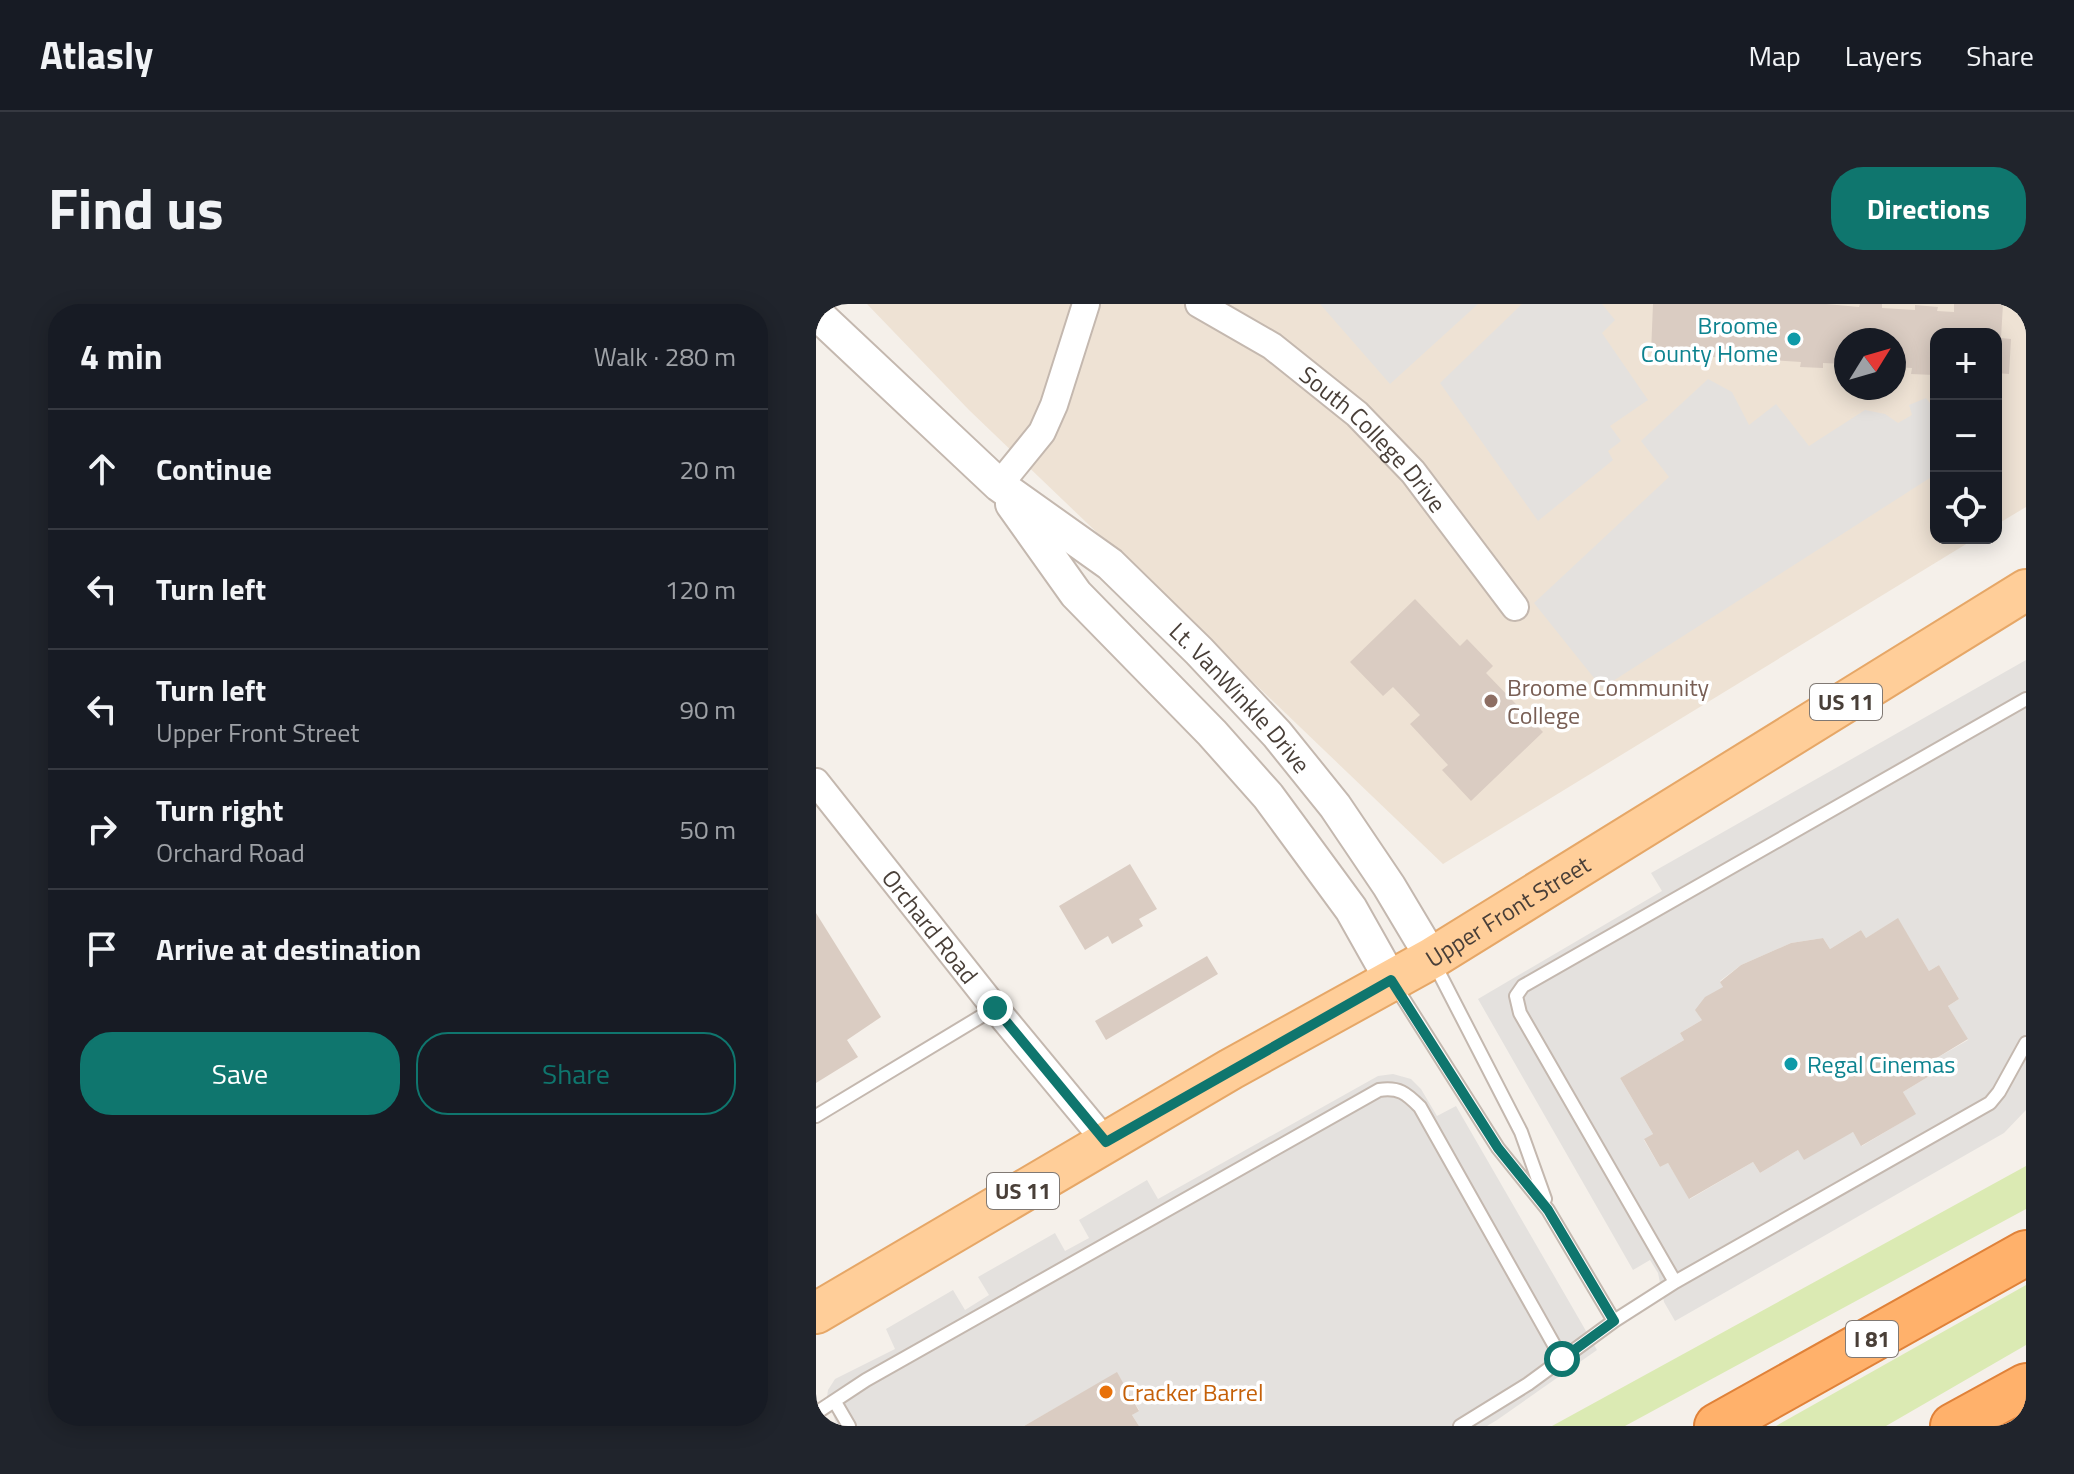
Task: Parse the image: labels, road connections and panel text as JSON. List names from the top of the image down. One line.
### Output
{"streets":{"highway":["I 81"],"main road":["US 11","Upper Front Street"],"street":["South College Drive","Lt. VanWinkle Drive","Orchard Road"]},"crossings":[["Lt. VanWinkle Drive","Upper Front Street"],["Upper Front Street","Orchard Road"]],"places":["Broome County Home","Broome Community College","Regal Cinemas","Cracker Barrel"],"north":"top right","page":{"header":"Atlasly","nav":["Map","Layers","Share"],"title":"Find us","buttons":["Directions",["Save","Share"]],"heading":["4 min","Walk · 280 m"],"map_buttons":["+","−"],"list":[["Continue","20 m"],["Turn left","120 m"],["Turn left","Upper Front Street","90 m"],["Turn right","Orchard Road","50 m"],"Arrive at destination"]}}
